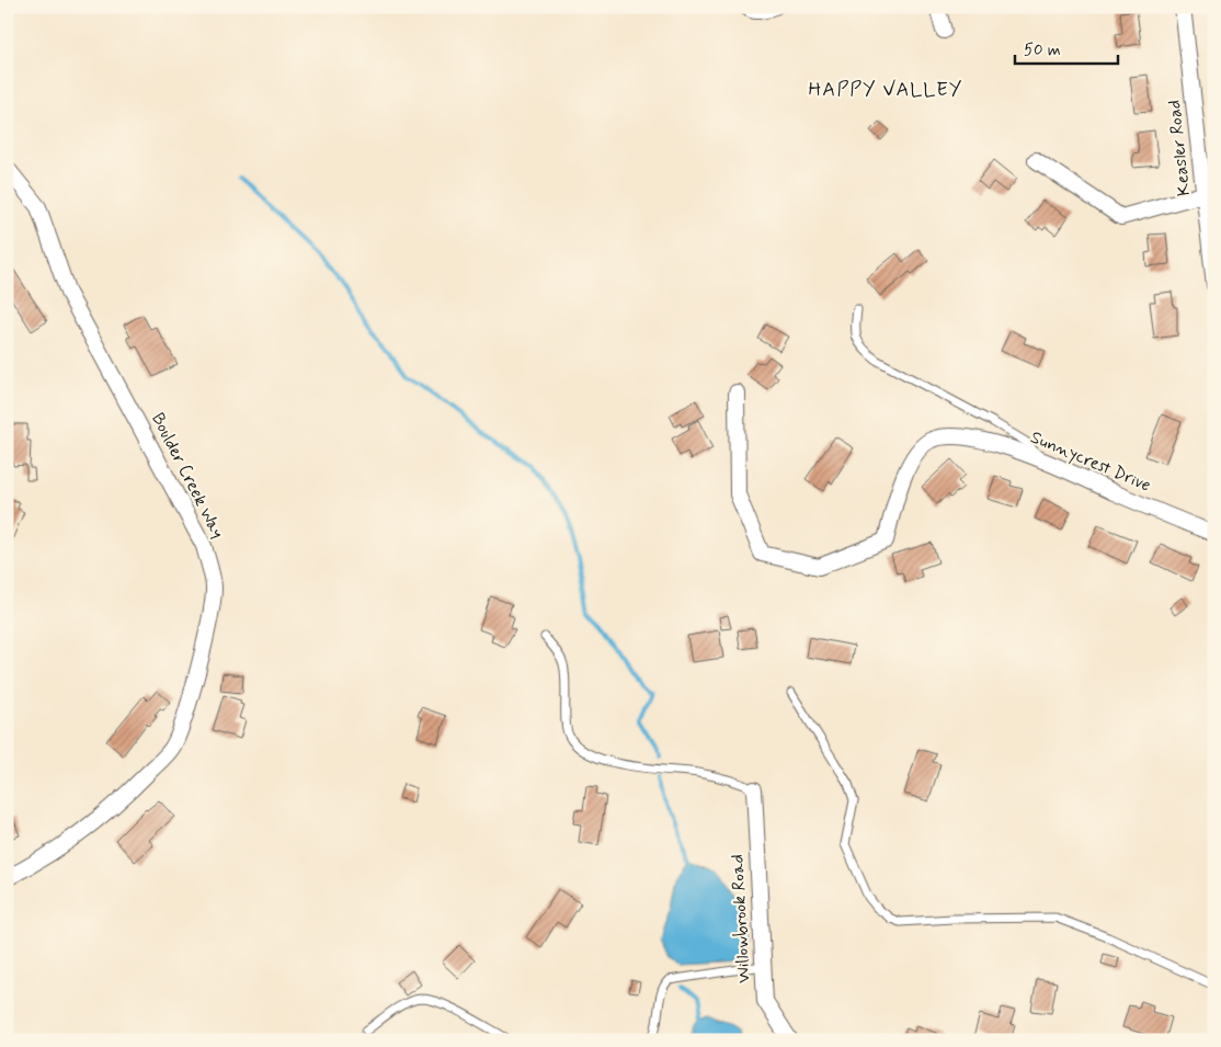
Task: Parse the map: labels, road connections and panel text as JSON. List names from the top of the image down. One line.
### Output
{"streets":{"street":["Keasler Road","Sunnycrest Drive","Boulder Creek Way","Willowbrook Road"]},"districts":["HAPPY VALLEY"],"scale_bar":"50 m"}
